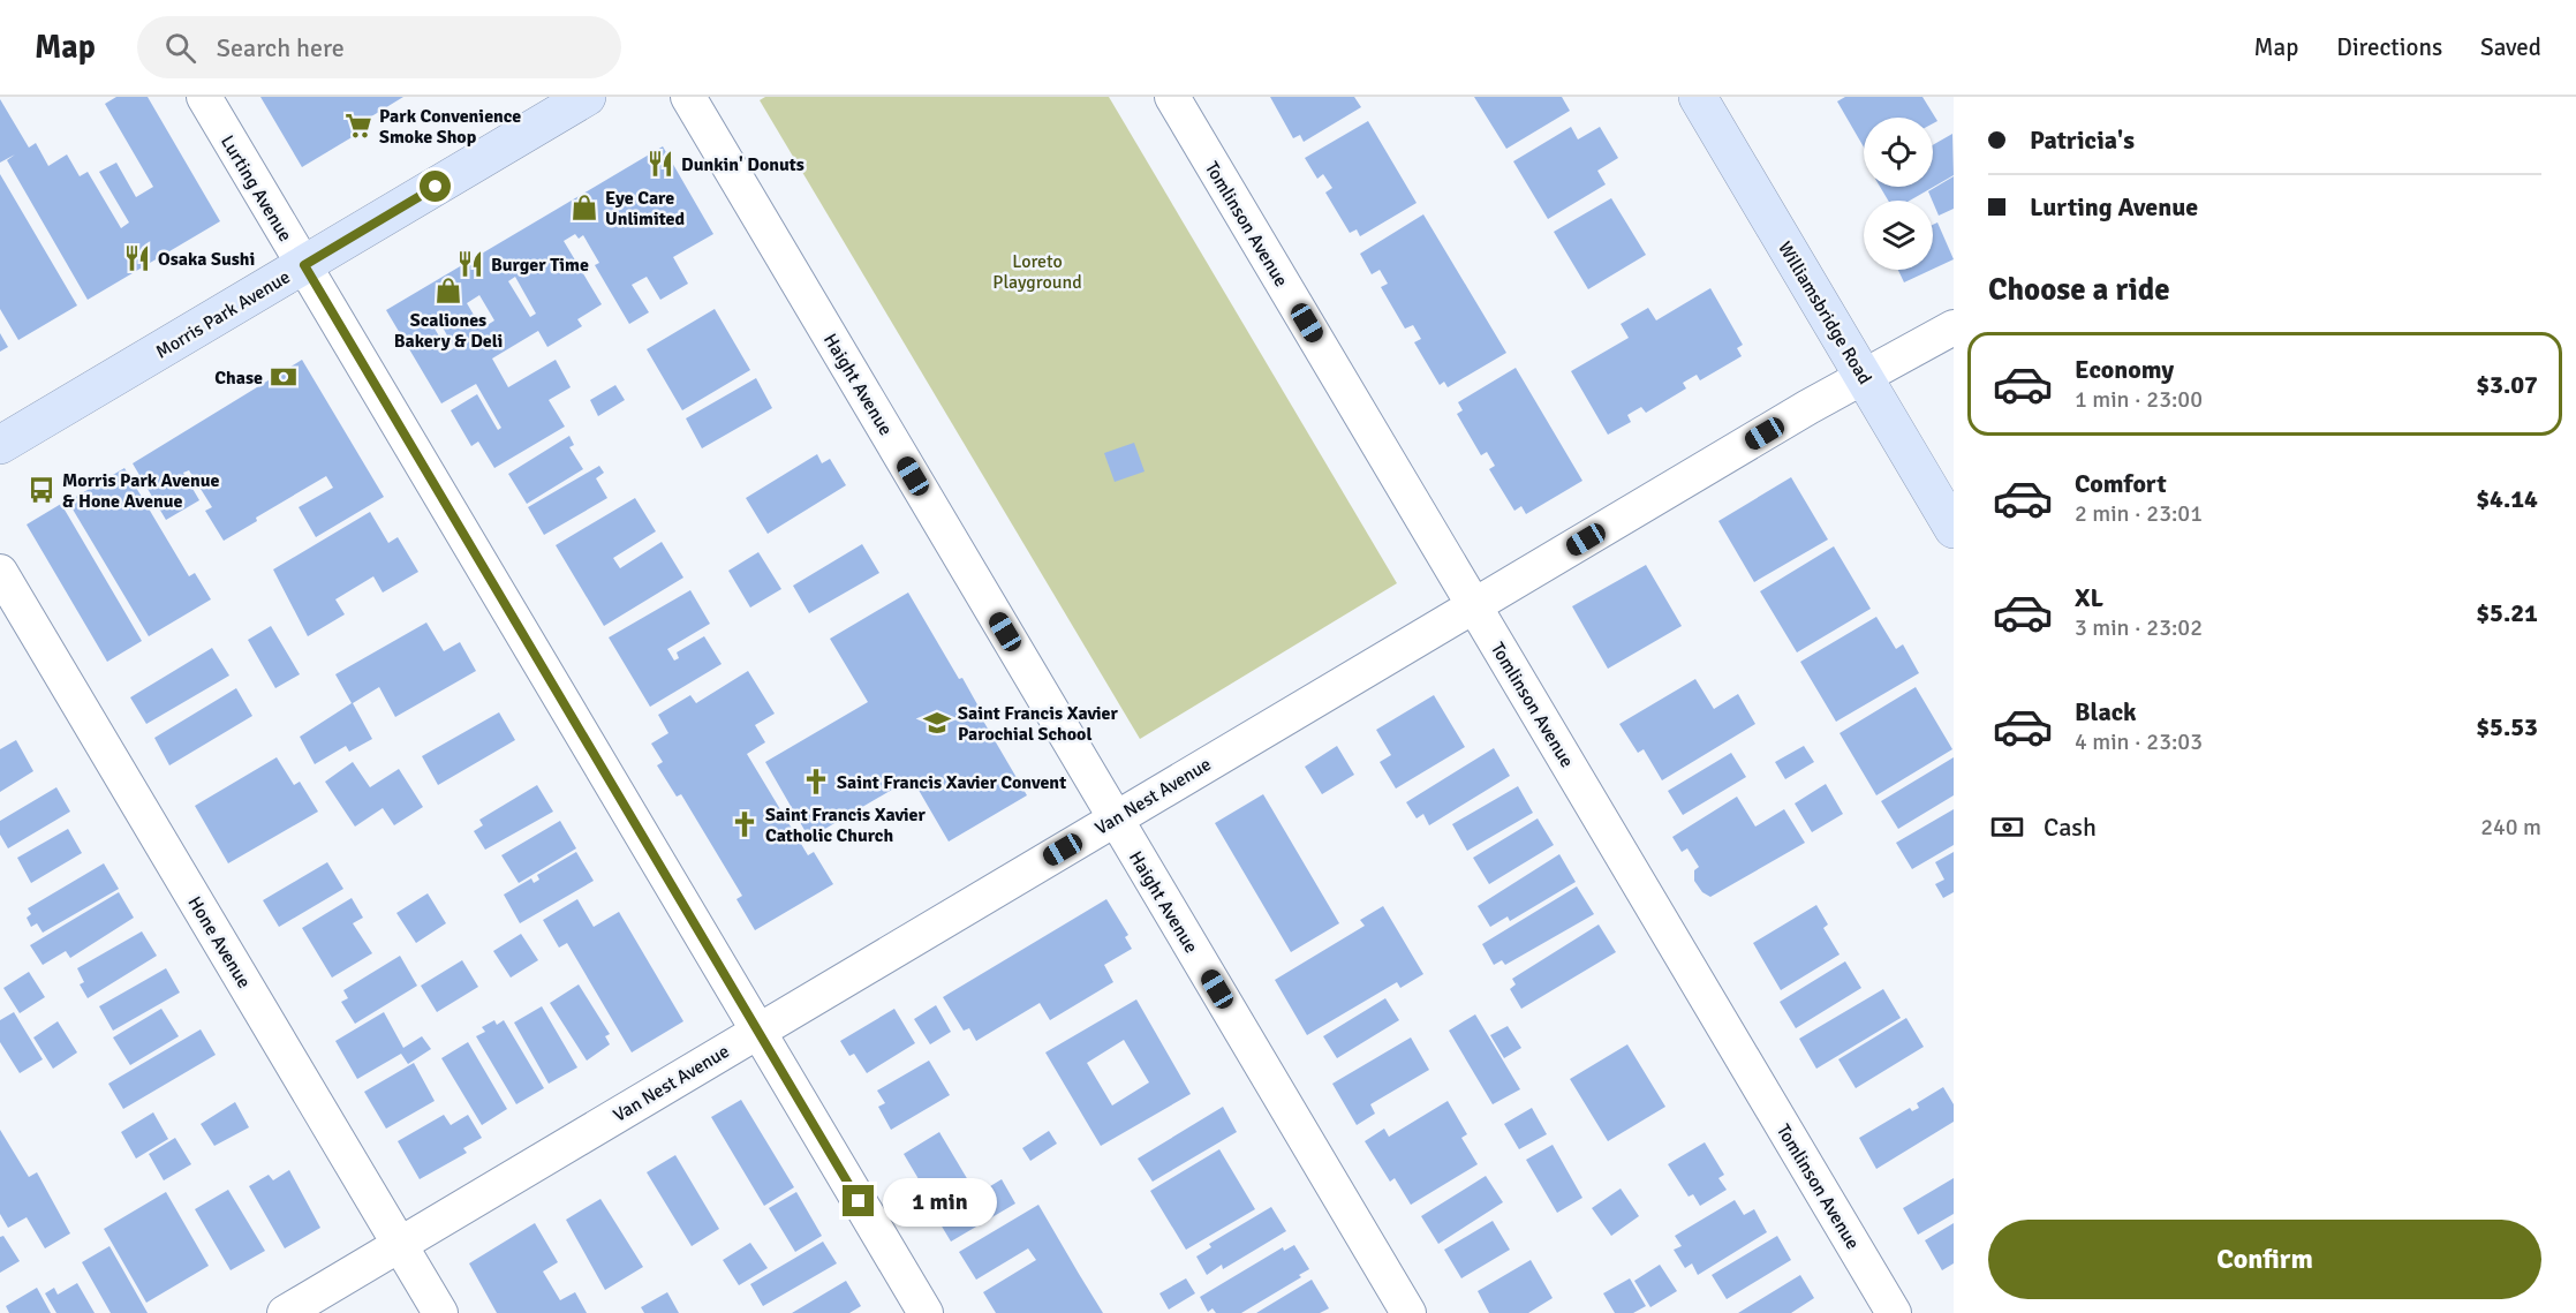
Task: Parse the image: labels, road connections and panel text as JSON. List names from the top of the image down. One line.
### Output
{"streets":{"main road":["Williamsbridge Road","Morris Park Avenue"],"street":["Lurting Avenue","Tomlinson Avenue","Haight Avenue","Van Nest Avenue","Hone Avenue"]},"crossings":[["Lurting Avenue","Morris Park Avenue"],["Lurting Avenue","Van Nest Avenue"],["Tomlinson Avenue","Van Nest Avenue"],["Williamsbridge Road","Van Nest Avenue"],["Haight Avenue","Van Nest Avenue"],["Van Nest Avenue","Hone Avenue"]],"parks":["Loreto Playground"],"places":{"supermarket":["Park Convenience Smoke Shop"],"restaurant":["Dunkin' Donuts","Osaka Sushi","Burger Time"],"shop":["Eye Care Unlimited","Scaliones Bakery & Deli"],"bank":["Chase"],"bus stop":["Morris Park Avenue & Hone Avenue"],"school or university":["Saint Francis Xavier Parochial School"],"church":["Saint Francis Xavier Convent","Saint Francis Xavier Catholic Church"]},"page":{"header":"Map","search":"Search here","nav":["Map","Directions","Saved"],"banner":["Patricia's","Lurting Avenue"],"heading":"Choose a ride","list":[{"name":"Economy","note":"1 min · 23:00","value":"$3.07"},{"name":"Comfort","note":"2 min · 23:01","value":"$4.14"},{"name":"XL","note":"3 min · 23:02","value":"$5.21"},{"name":"Black","note":"4 min · 23:03","value":"$5.53"}],"pay":["Cash","240 m"],"bubble":"1 min","buttons":"Confirm"}}
